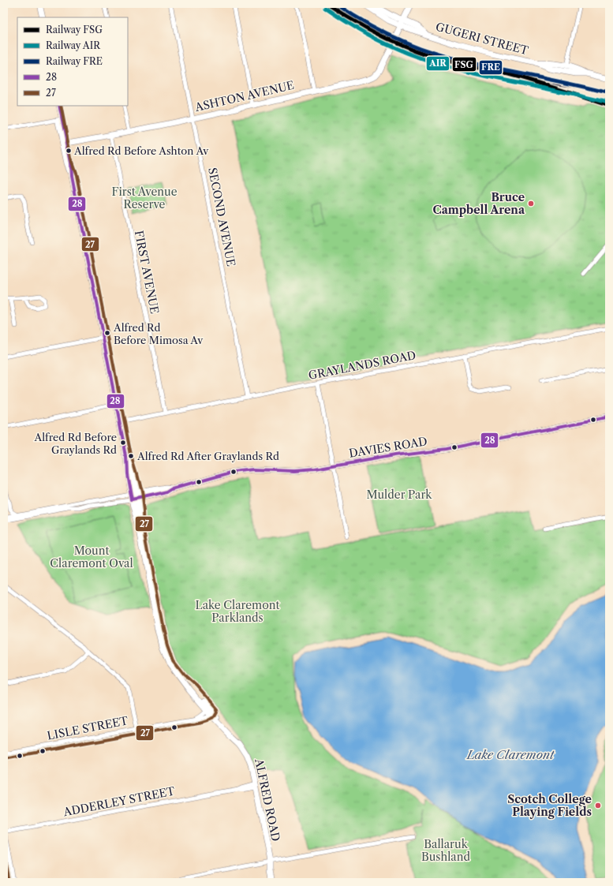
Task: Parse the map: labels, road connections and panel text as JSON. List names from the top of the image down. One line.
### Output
{"streets":{"main road":["GUGERI STREET","ASHTON AVENUE","DAVIES ROAD","ALFRED ROAD"],"street":["SECOND AVENUE","FIRST AVENUE","GRAYLANDS ROAD","LISLE STREET","ADDERLEY STREET"]},"crossings":[["GUGERI STREET","ASHTON AVENUE"],["ASHTON AVENUE","SECOND AVENUE"],["ASHTON AVENUE","FIRST AVENUE"],["ASHTON AVENUE","ALFRED ROAD"],["SECOND AVENUE","GRAYLANDS ROAD"],["FIRST AVENUE","GRAYLANDS ROAD"],["GRAYLANDS ROAD","ALFRED ROAD"],["DAVIES ROAD","ALFRED ROAD"],["LISLE STREET","ALFRED ROAD"],["ALFRED ROAD","ADDERLEY STREET"]],"water":["Lake Claremont"],"parks":["First Avenue Reserve","Mulder Park","Mount Claremont Oval","Lake Claremont Parklands","Ballaruk Bushland"],"places":["Alfred Rd Before Ashton Av","Bruce Campbell Arena","Alfred Rd Before Mimosa Av","Alfred Rd Before Graylands Rd","Alfred Rd After Graylands Rd","Scotch College Playing Fields"],"lines":["rail line FSG","rail line FRE","rail line AIR","transit line 28","transit line 27"],"legend":["Railway FSG","Railway AIR","Railway FRE","28","27"]}
